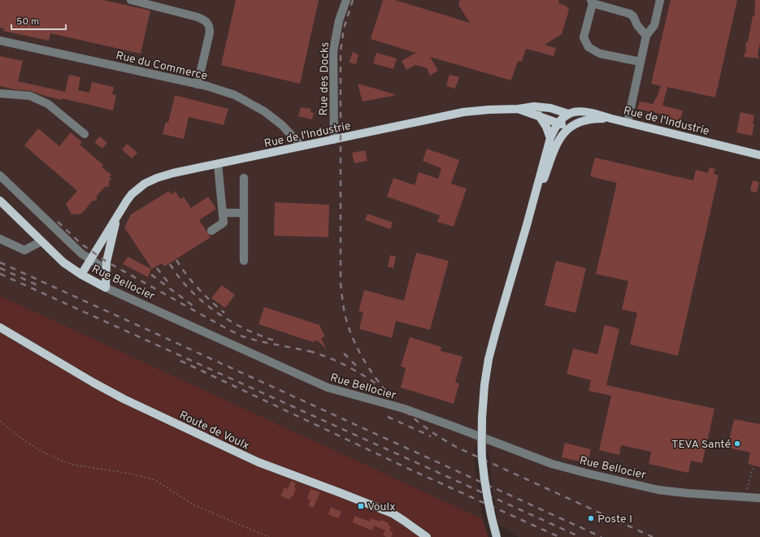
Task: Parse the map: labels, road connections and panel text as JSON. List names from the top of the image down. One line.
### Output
{"streets":{"main road":["Rue de l'Industrie","Rue Bellocier","Route de Voulx"],"street":["Rue du Commerce","Rue des Docks"]},"crossings":[["Rue du Commerce","Rue de l'Industrie"],["Rue des Docks","Rue de l'Industrie"],["Rue de l'Industrie","Rue Bellocier"]],"places":{"other":["TEVA Santé","Poste I"],"transit":["Voulx"]},"scale_bar":"50 m"}
